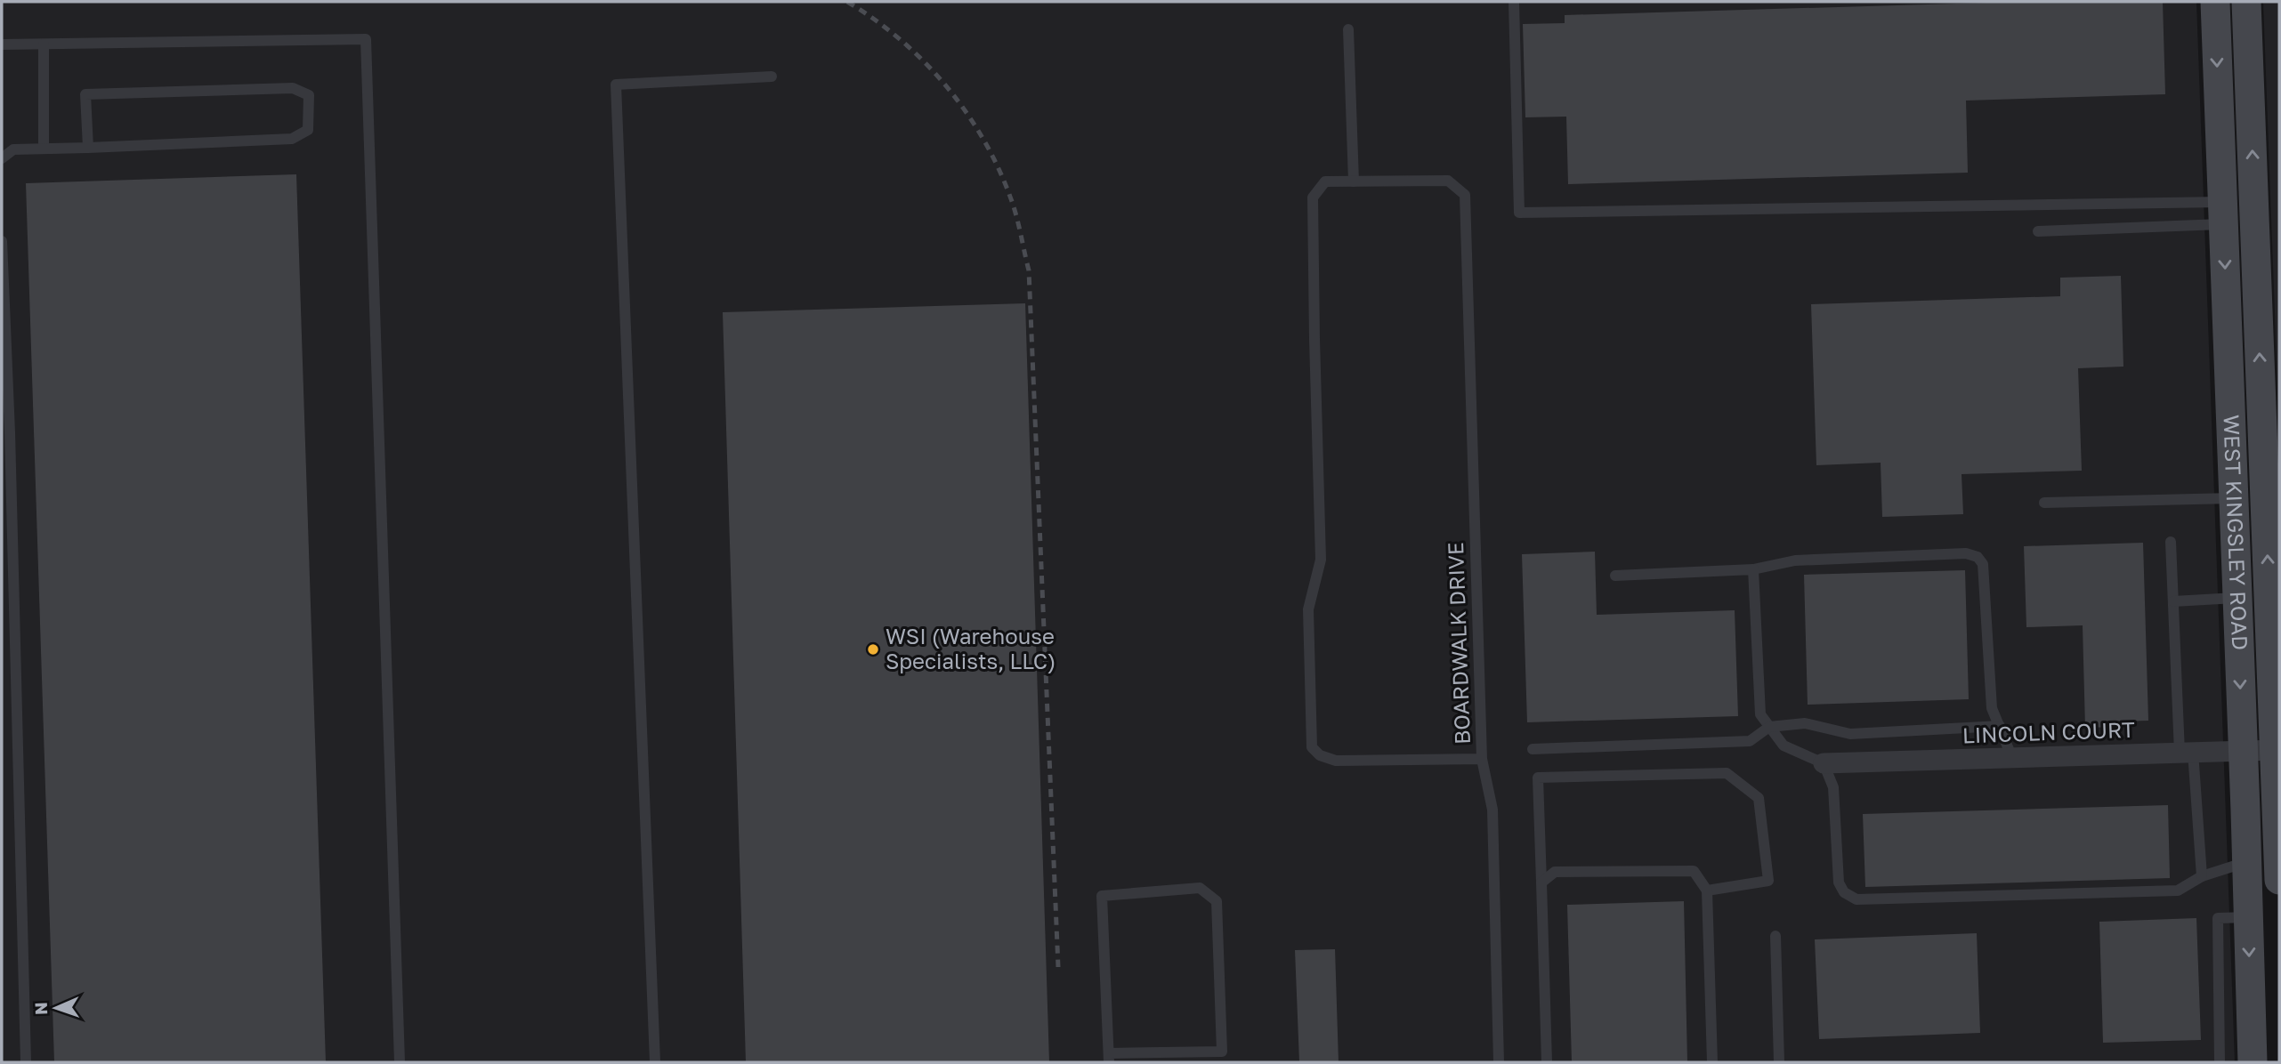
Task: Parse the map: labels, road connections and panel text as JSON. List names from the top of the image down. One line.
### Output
{"streets":{"main road":["WEST KINGSLEY ROAD"],"street":["LINCOLN COURT"],"lane":["BOARDWALK DRIVE"]},"crossings":[["WEST KINGSLEY ROAD","LINCOLN COURT"]],"places":["WSI (Warehouse Specialists, LLC)"],"north":"left"}
